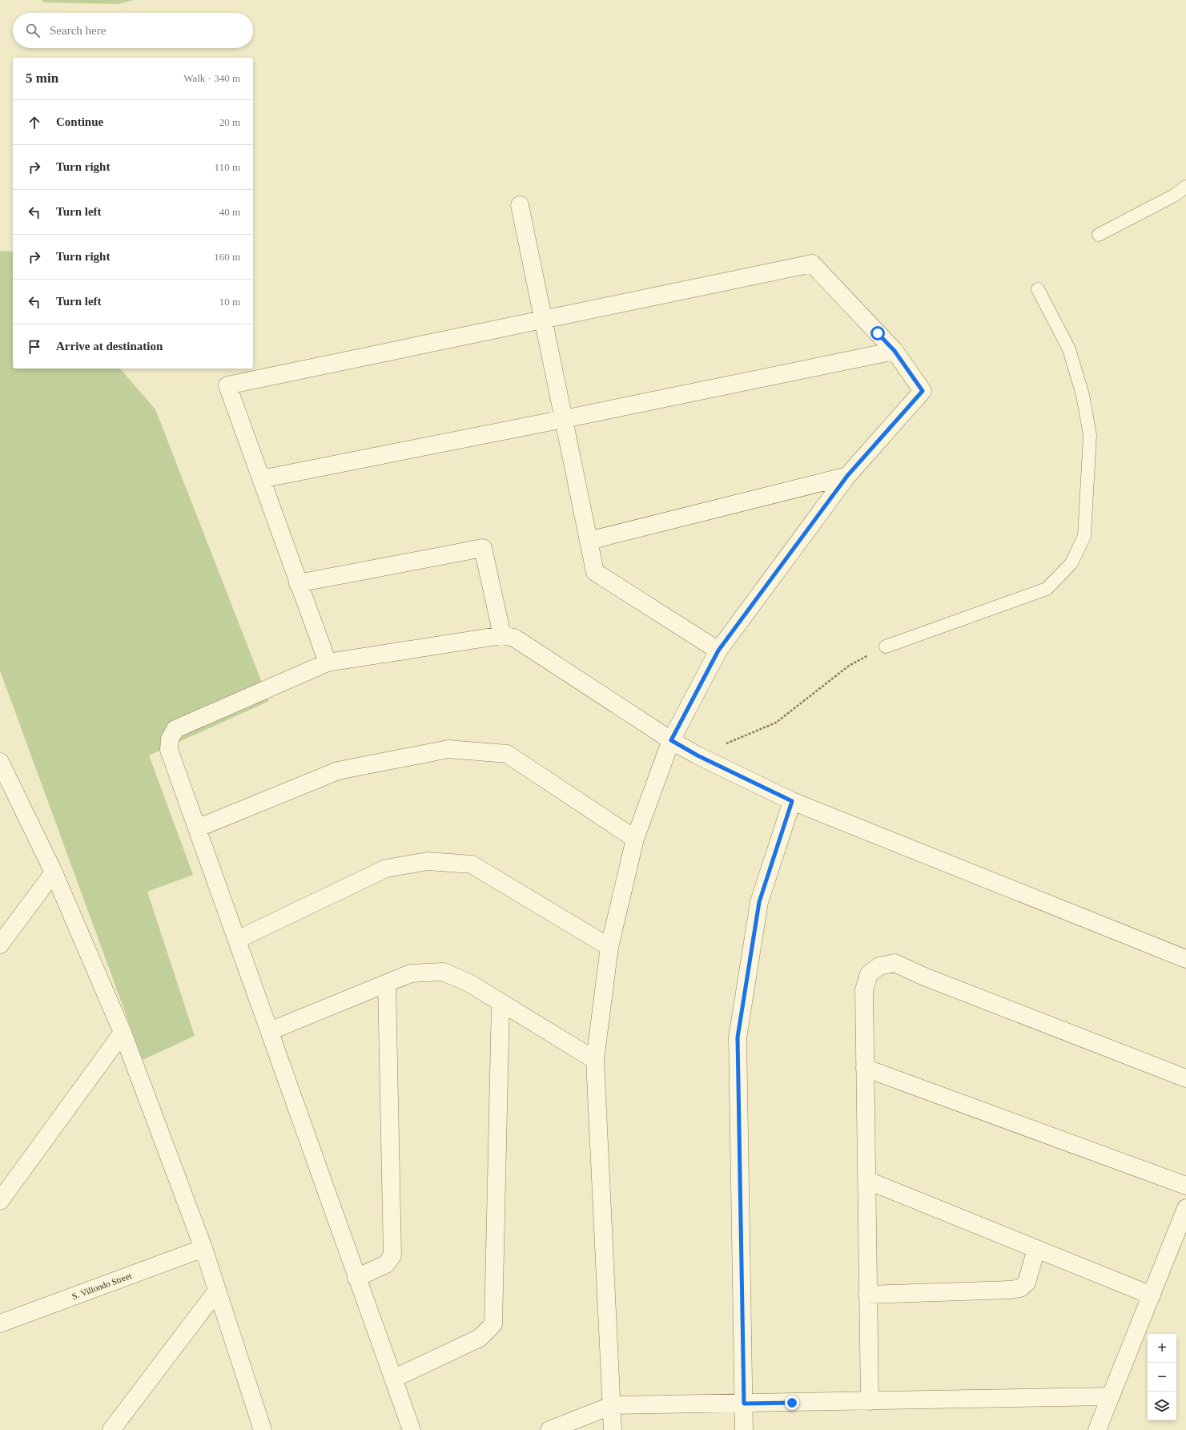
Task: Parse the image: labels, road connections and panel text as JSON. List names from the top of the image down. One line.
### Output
{"streets":{"street":["S. Villondo Street"]},"page":{"search":"Search here","heading":["5 min","Walk · 340 m"],"list":[["Continue","20 m"],["Turn right","110 m"],["Turn left","40 m"],["Turn right","160 m"],["Turn left","10 m"],"Arrive at destination"],"map_buttons":["+","−"]}}
